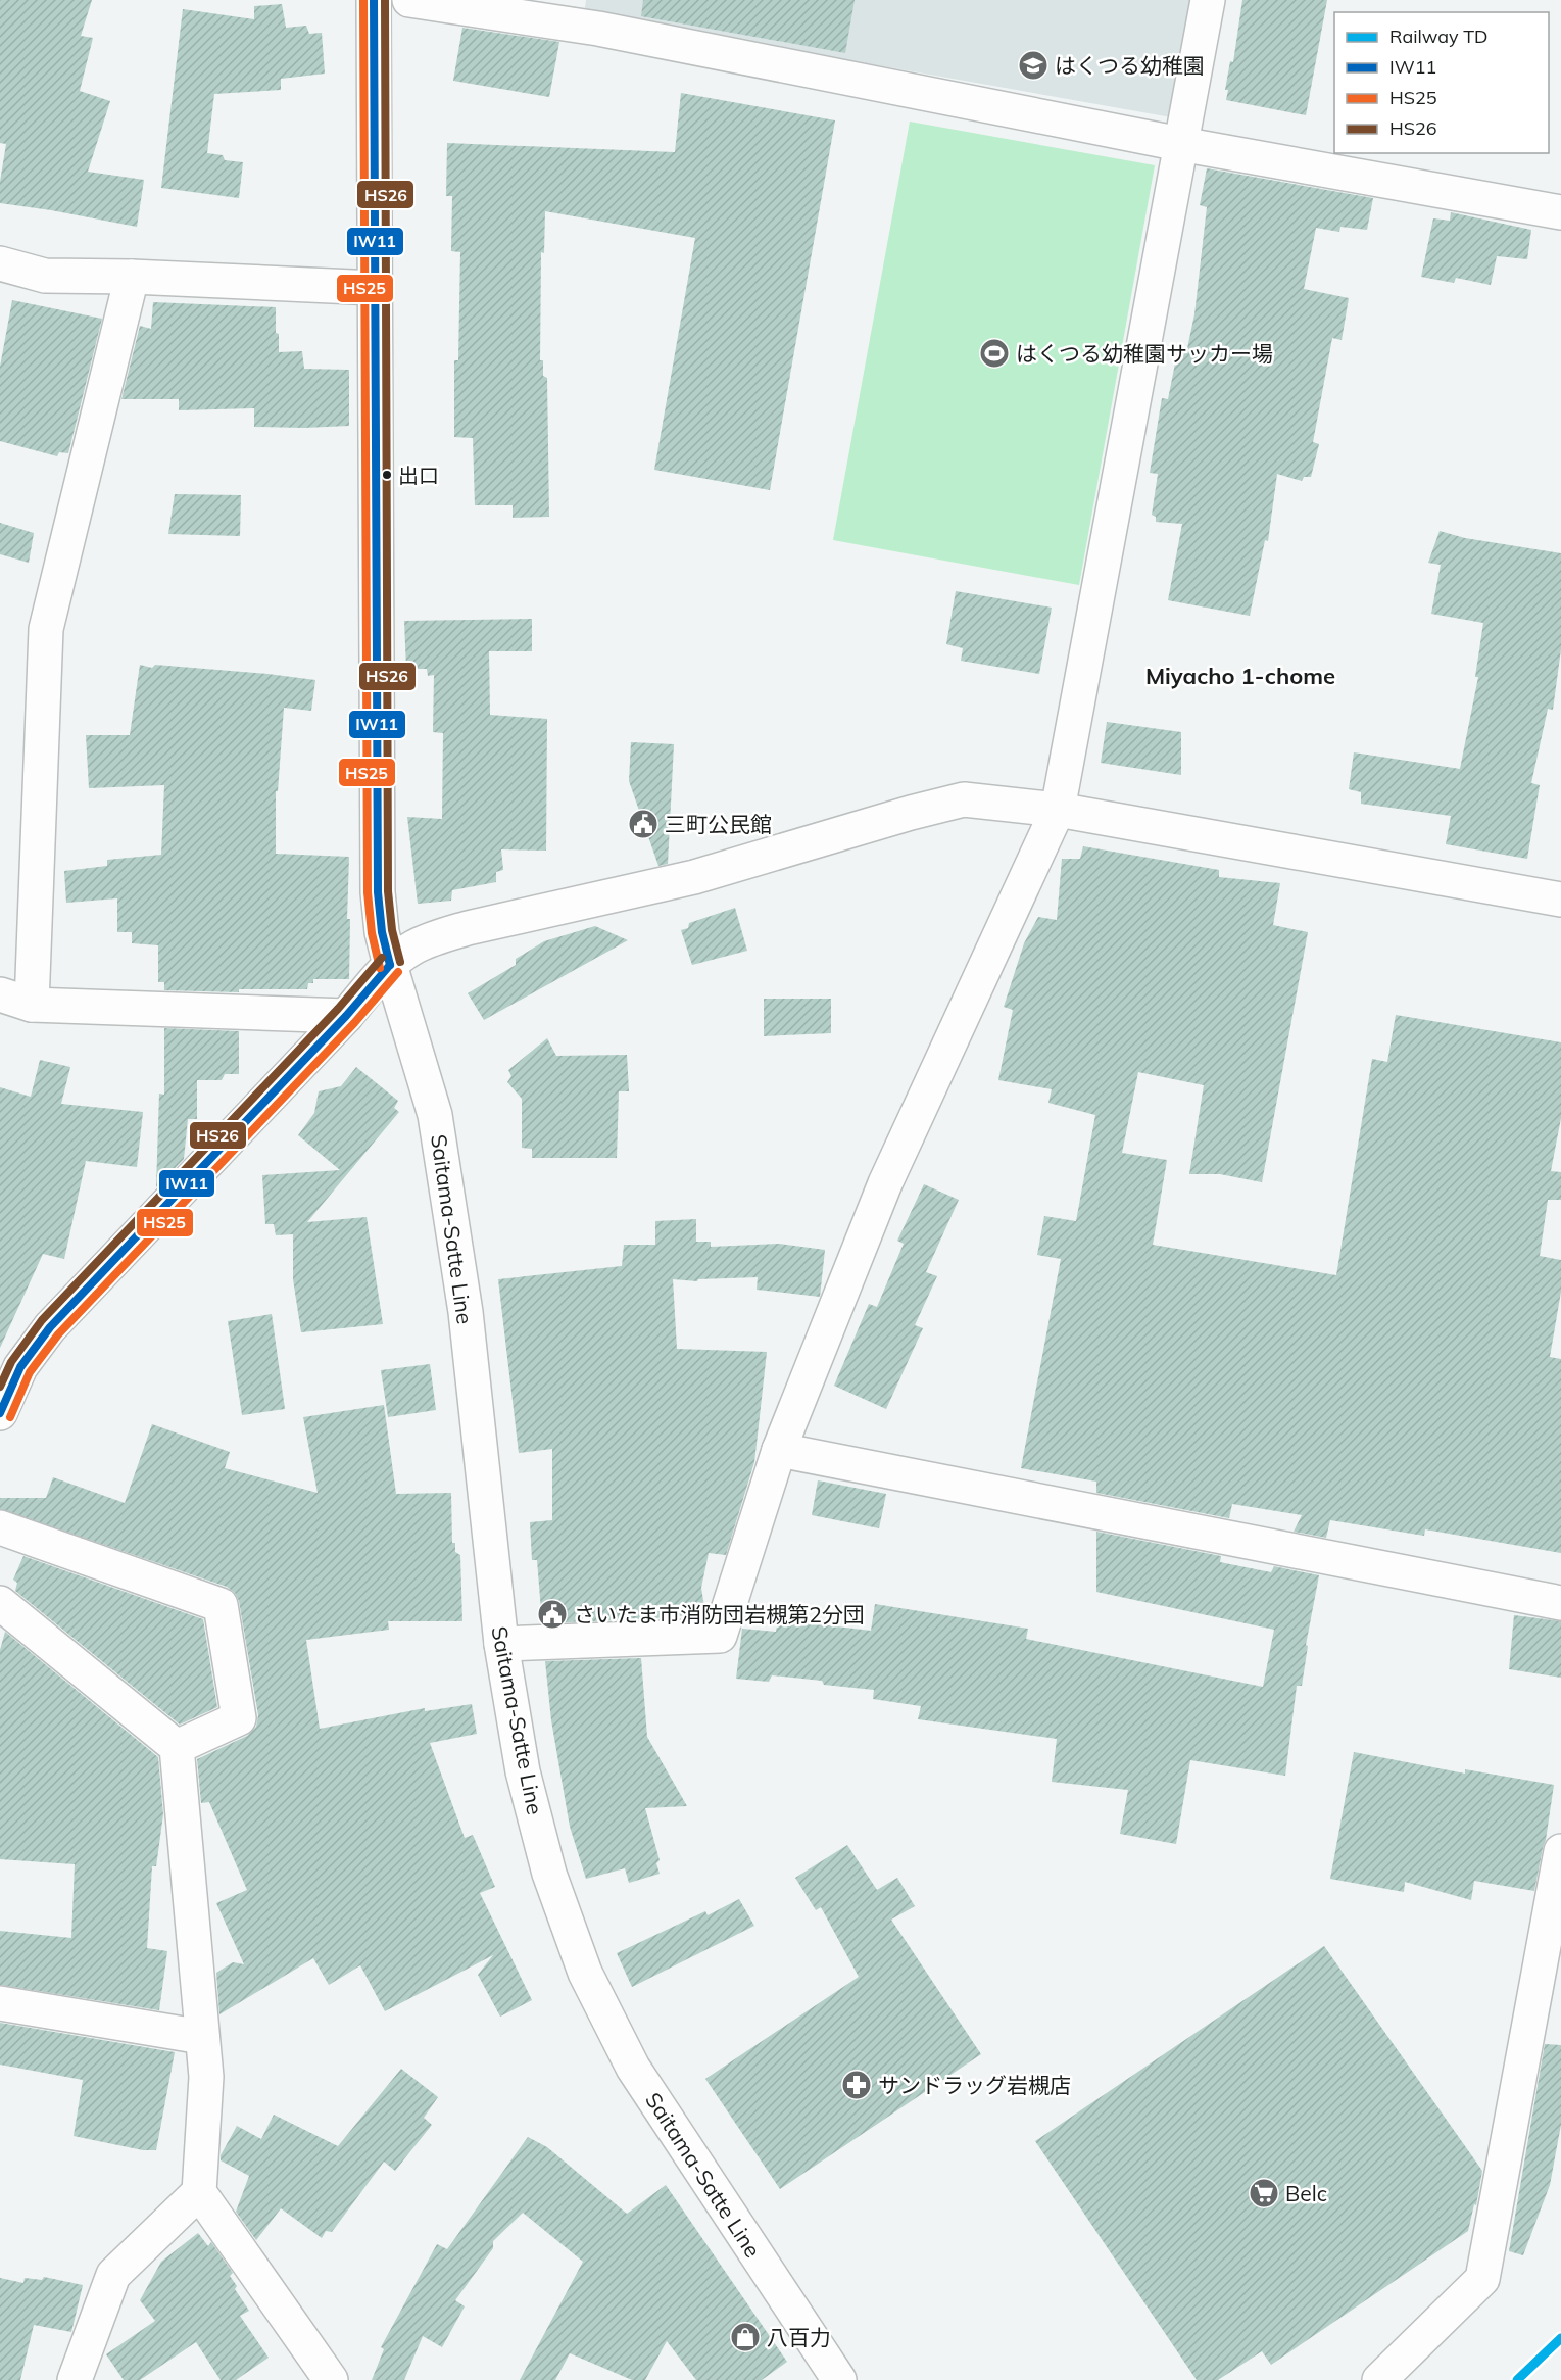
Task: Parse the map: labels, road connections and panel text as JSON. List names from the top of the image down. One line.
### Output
{"streets":{"street":["Saitama-Satte Line"]},"districts":["Miyacho 1-chome"],"places":{"school or university":["はくつる幼稚園"],"sports":["はくつる幼稚園サッカー場"],"other":["出口"],"public building":["三町公民館","さいたま市消防団岩槻第2分団"],"pharmacy":["サンドラッグ岩槻店"],"supermarket":["Belc"],"shop":["八百力"]},"lines":["transit line IW11","transit line HS25","transit line HS26","rail line TD"],"legend":["Railway TD","IW11","HS25","HS26"]}
